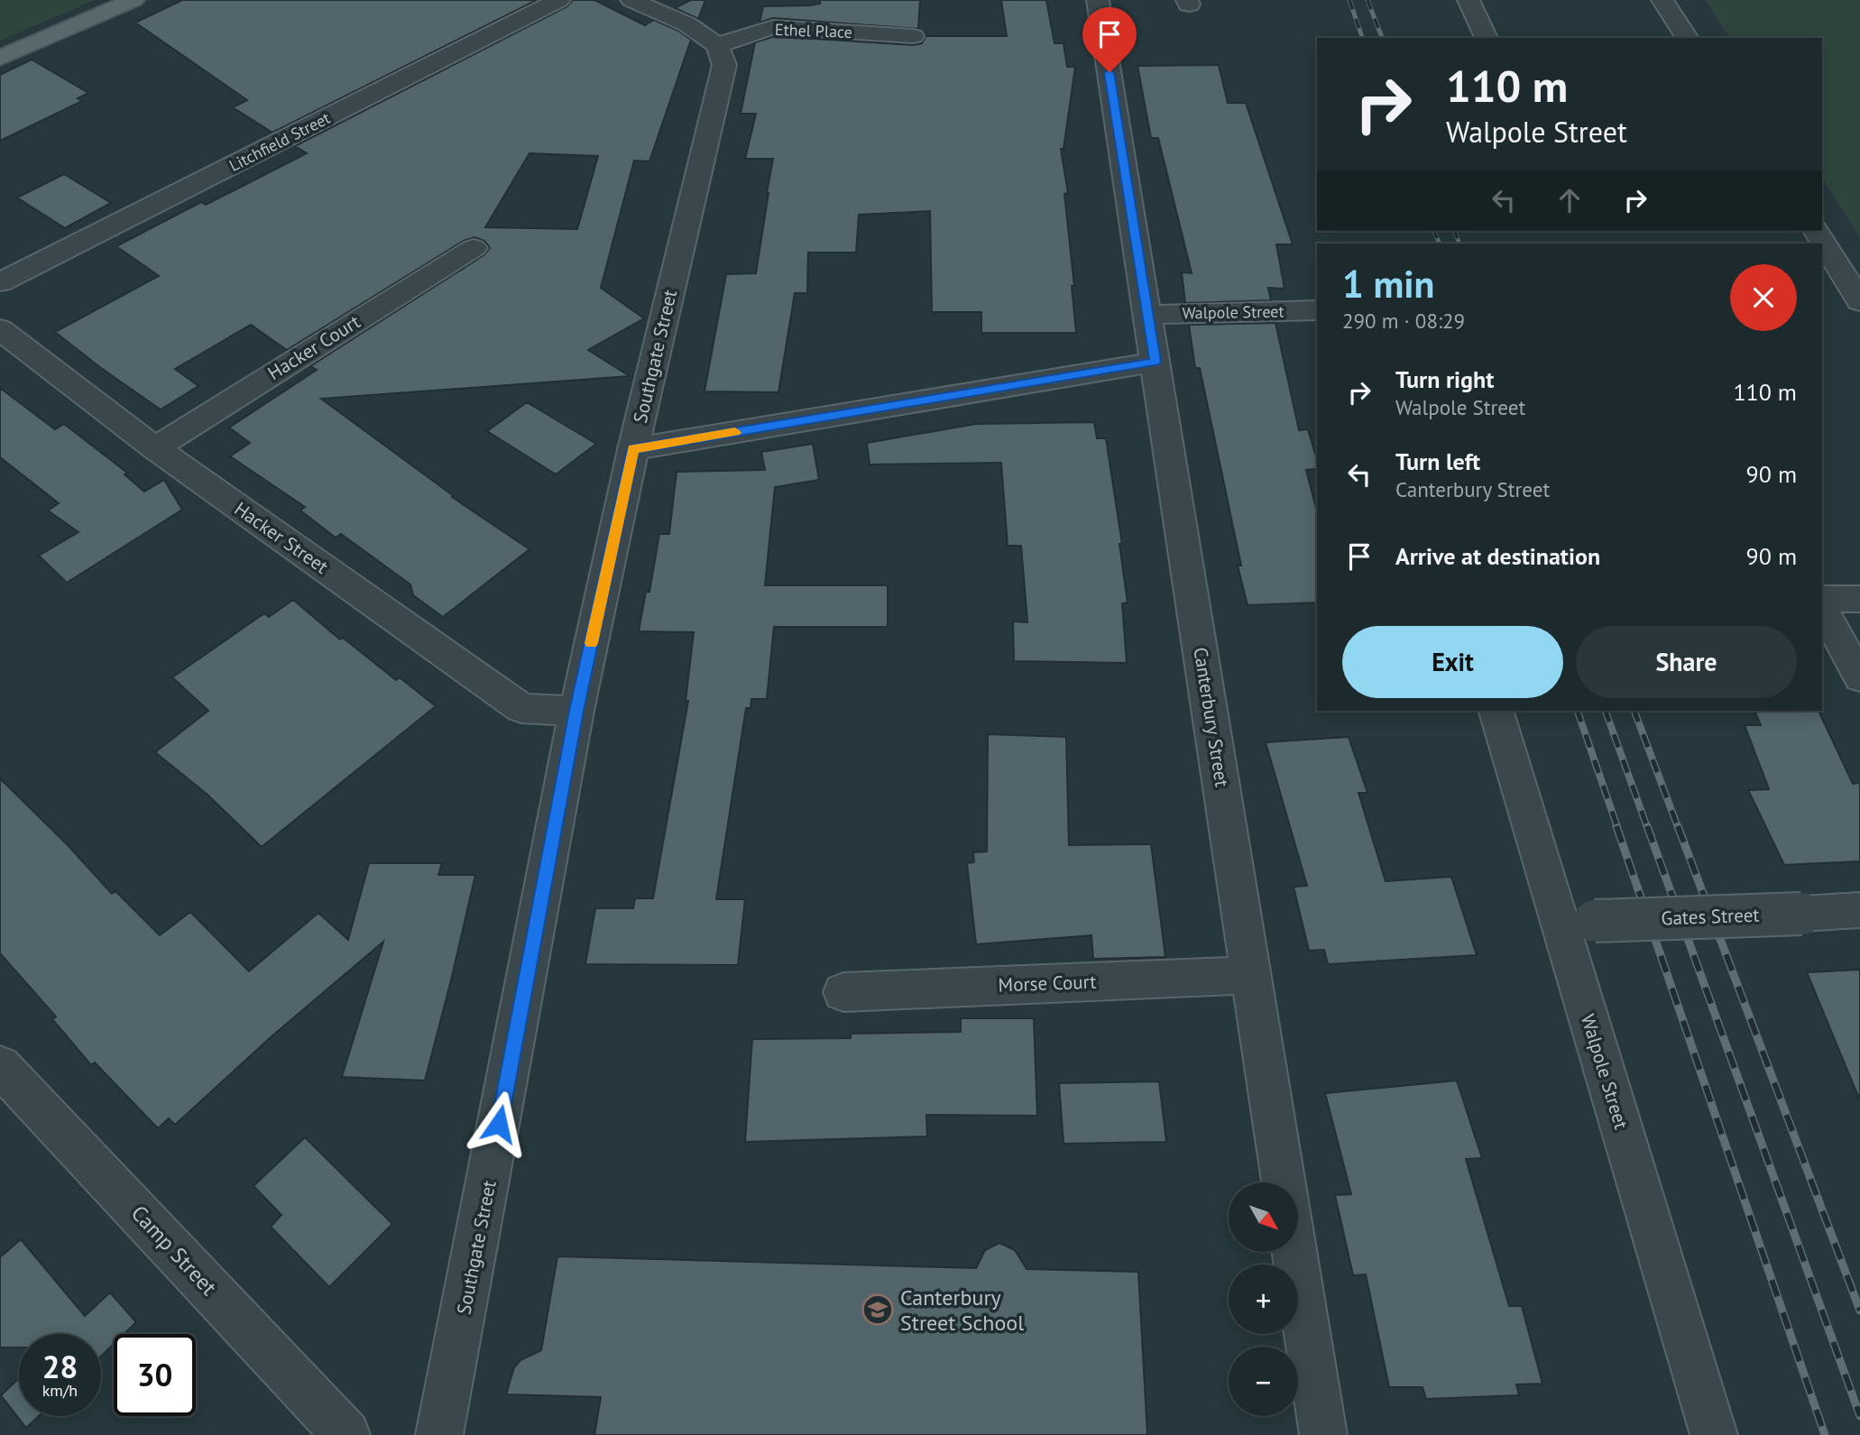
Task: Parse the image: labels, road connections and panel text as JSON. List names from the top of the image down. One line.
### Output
{"streets":{"street":["Ethel Place","Litchfield Street","Walpole Street","Hacker Court","Southgate Street","Hacker Street","Canterbury Street","Gates Street","Morse Court","Camp Street"]},"crossings":[["Ethel Place","Southgate Street"],["Walpole Street","Canterbury Street"],["Walpole Street","Gates Street"],["Hacker Court","Hacker Street"],["Southgate Street","Hacker Street"],["Canterbury Street","Morse Court"]],"places":{"school or university":["Canterbury Street School"]},"north":"bottom right","page":{"turn":["110 m","Walpole Street"],"heading":["1 min","290 m · 08:29"],"list":[{"name":"Turn right","note":"Walpole Street","value":"110 m"},{"name":"Turn left","note":"Canterbury Street","value":"90 m"},{"name":"Arrive at destination","value":"90 m"}],"buttons":["Exit","Share"],"map_buttons":["+","−"],"speed":"28 km/h","limit":"30"}}
